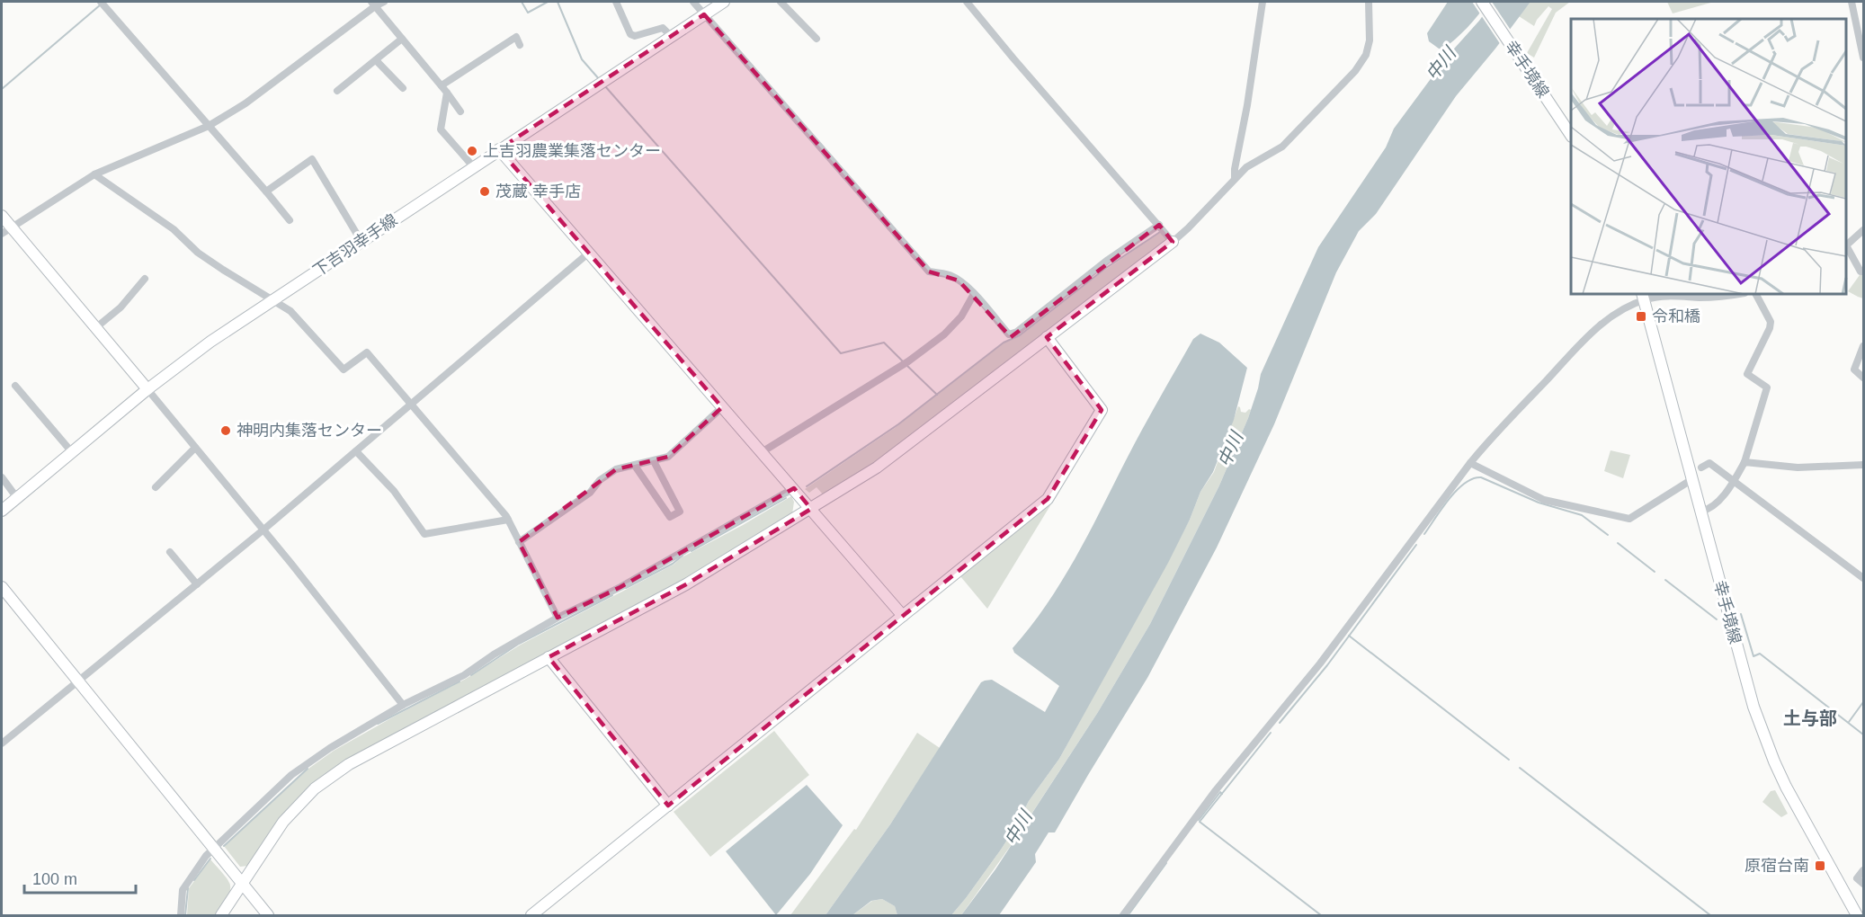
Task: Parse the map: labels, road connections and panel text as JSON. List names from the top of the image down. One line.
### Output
{"streets":{"street":["幸手境線","下吉羽幸手線"]},"districts":["土与部"],"water":["中川"],"places":{"other":["上吉羽農業集落センター","茂蔵 幸手店","神明内集落センター"],"transit":["令和橋","原宿台南"]},"scale_bar":"100 m"}
